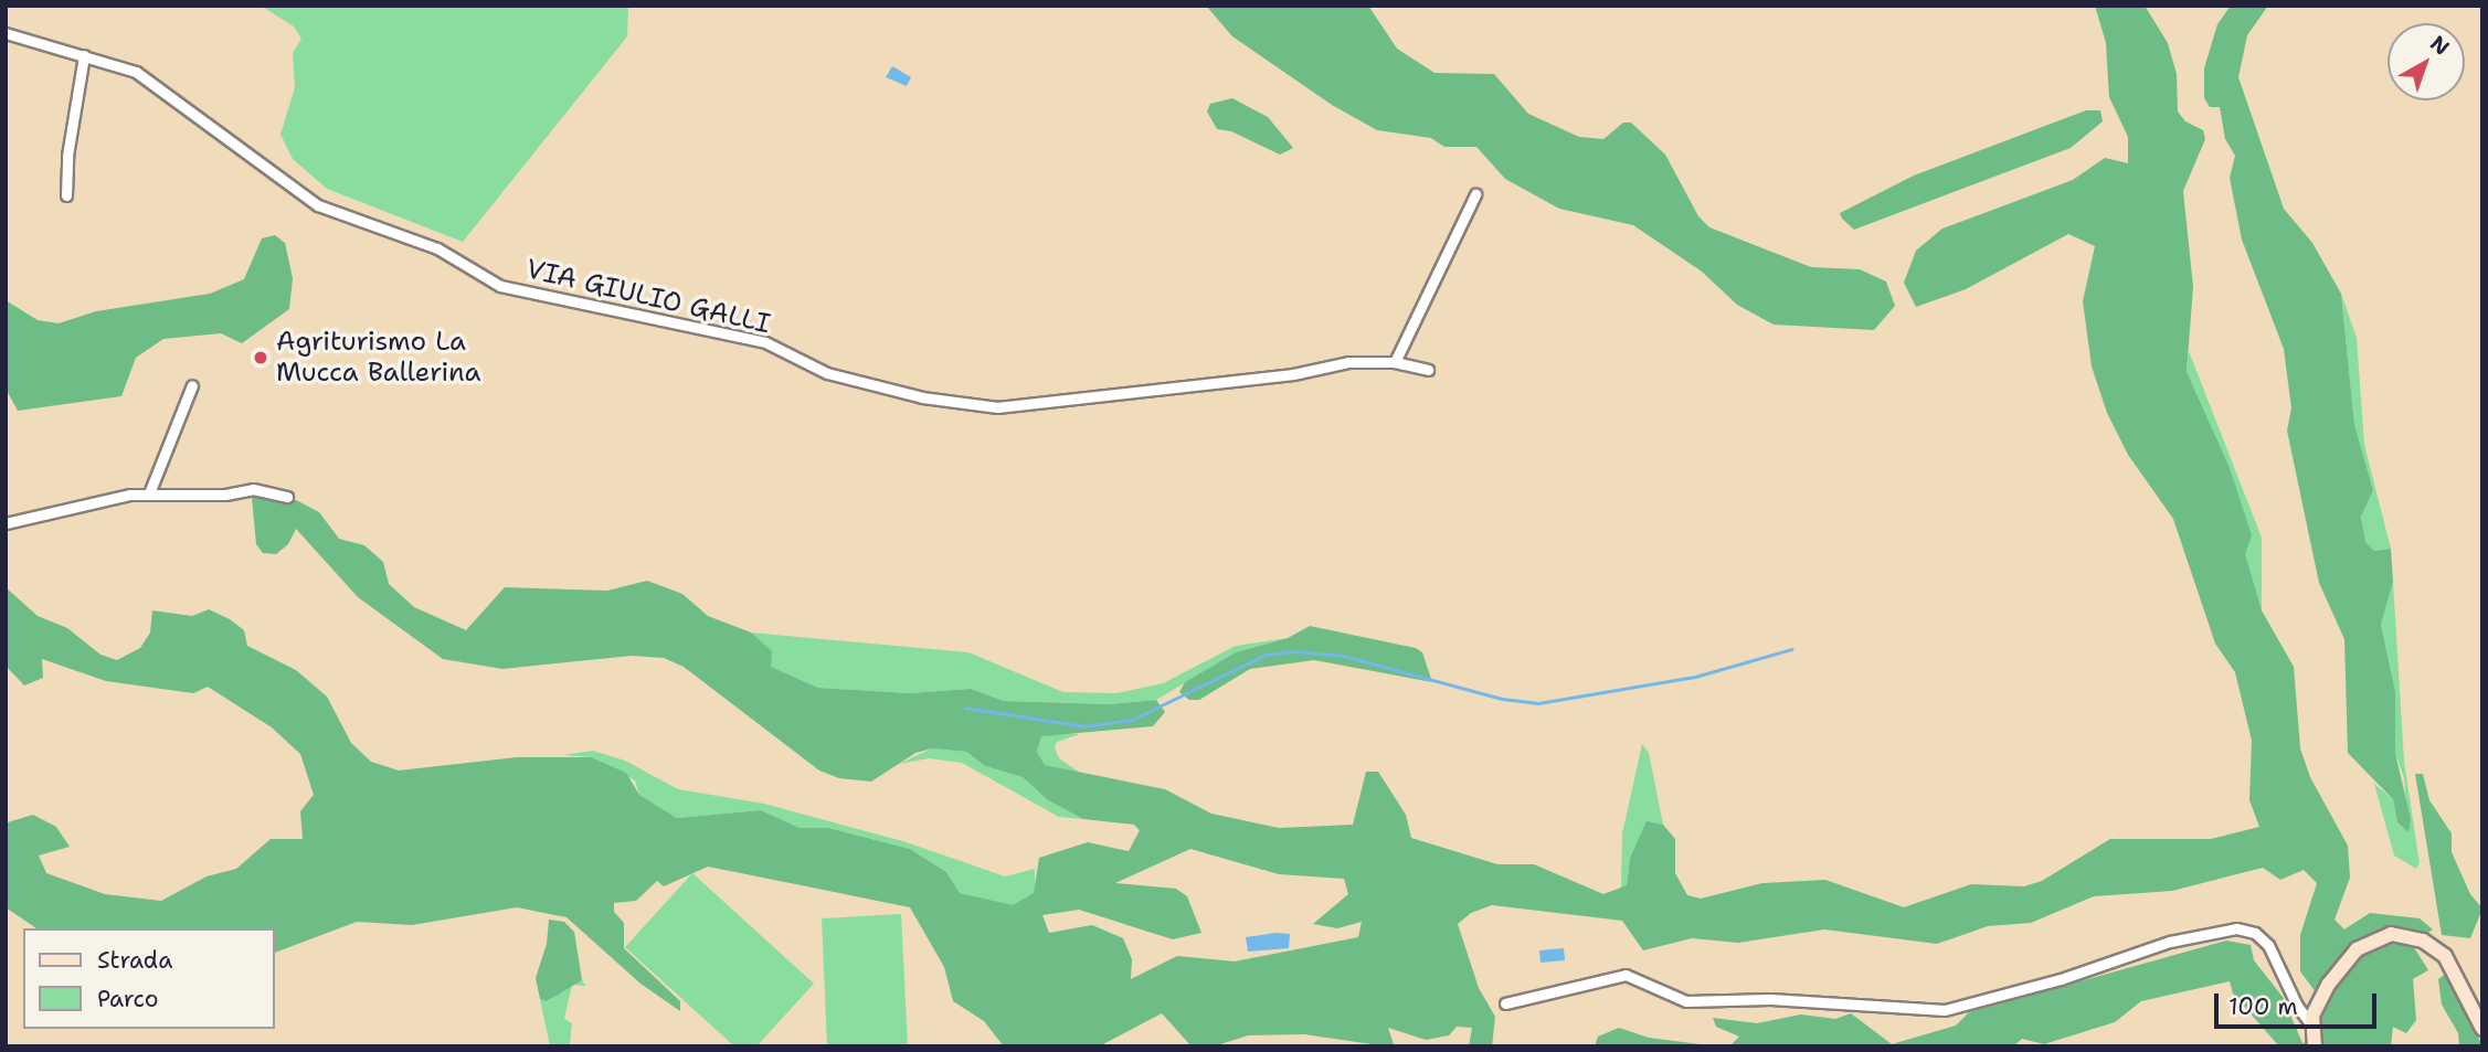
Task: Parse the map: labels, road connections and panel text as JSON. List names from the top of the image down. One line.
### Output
{"streets":{"street":["VIA GIULIO GALLI"]},"places":["Agriturismo La Mucca Ballerina"],"legend":["Strada","Parco"],"scale_bar":"100 m","north":"top right"}
